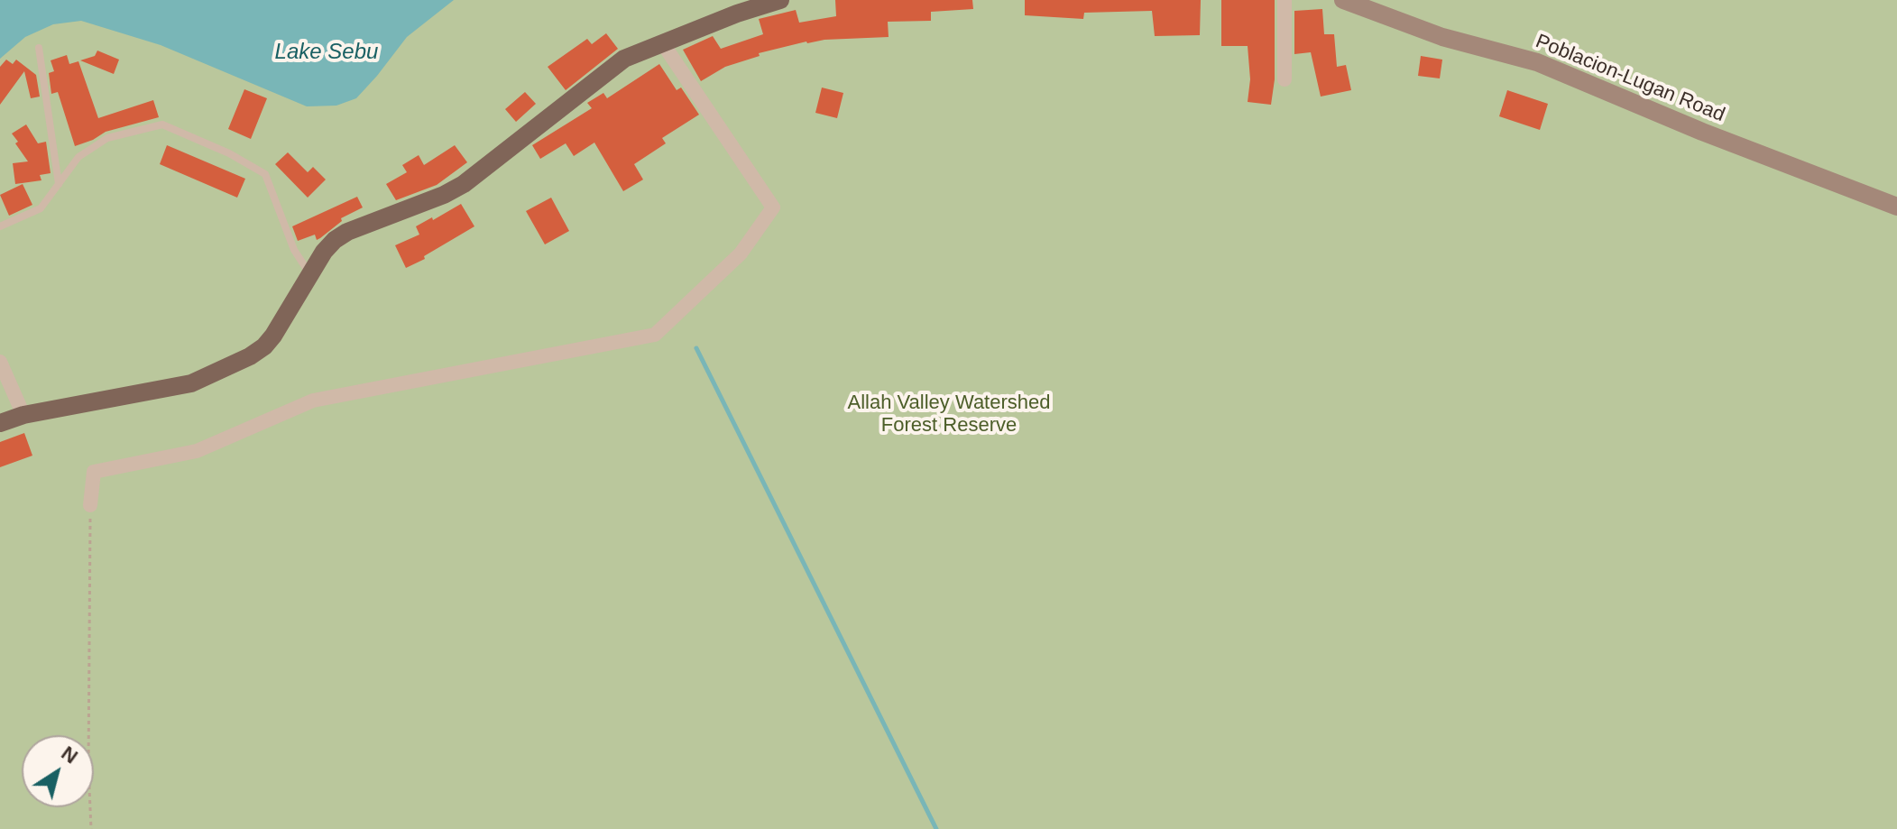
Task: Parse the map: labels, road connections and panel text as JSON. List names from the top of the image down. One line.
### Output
{"streets":{"main road":["Poblacion-Lugan Road"]},"water":["Lake Sebu"],"parks":["Allah Valley Watershed Forest Reserve"],"north":"top right"}
